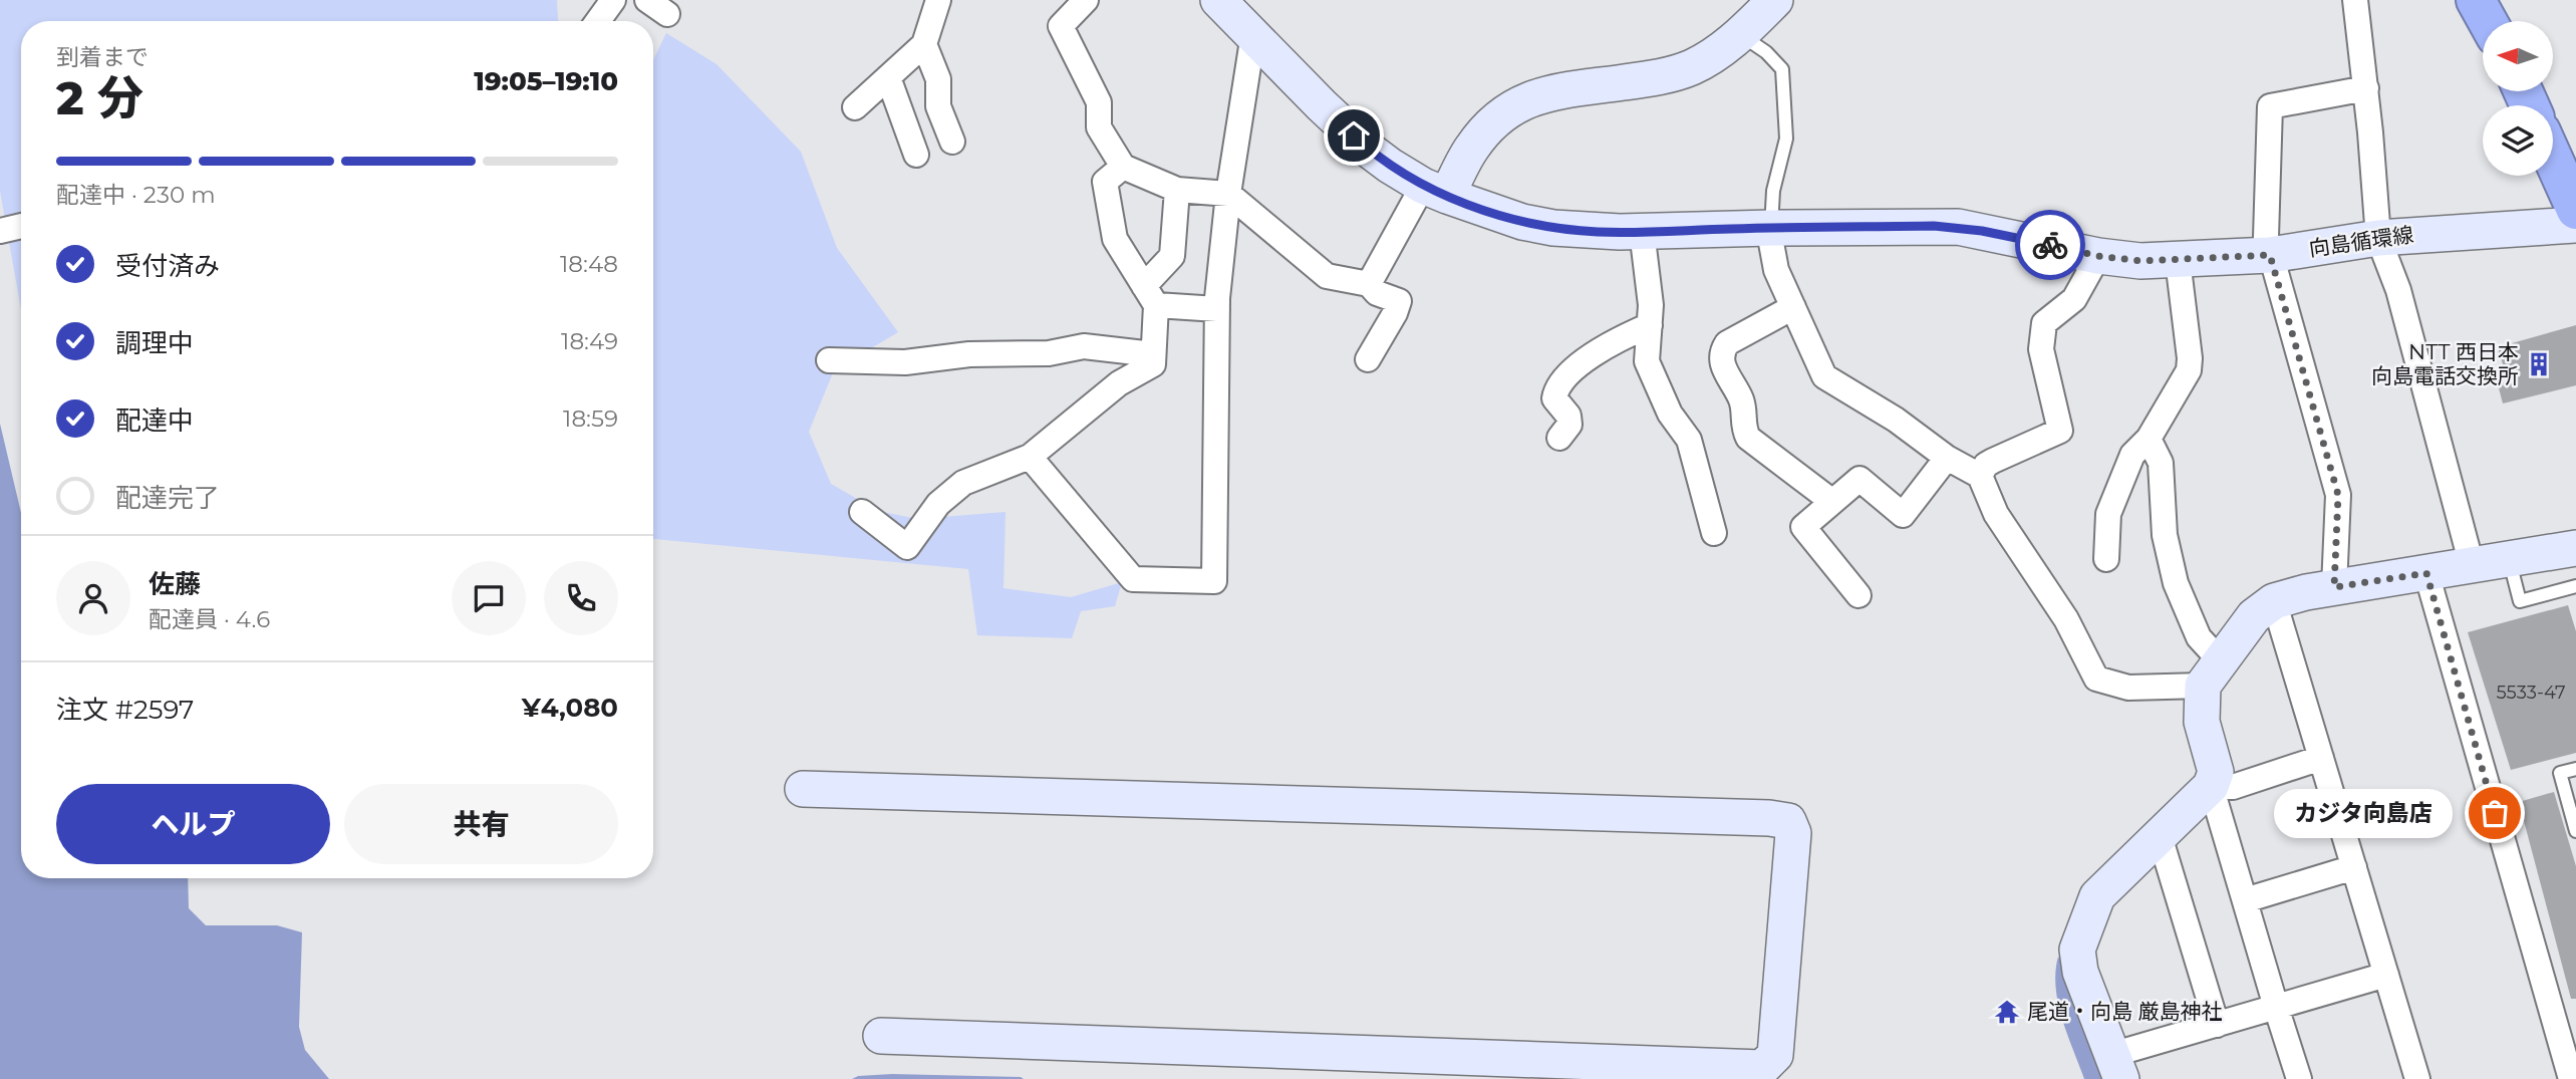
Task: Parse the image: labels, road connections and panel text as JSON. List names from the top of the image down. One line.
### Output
{"streets":{"street":["向島循環線"]},"places":{"building":["NTT 西日本 向島電話交換所"],"other":["カジタ向島店"],"temple":["尾道・向島 厳島神社"]},"house_numbers":["5533-47"],"north":"left","page":{"heading":["2 分","到着まで","19:05–19:10"],"panel":["佐藤","配達員 · 4.6","注文 #2597","¥4,080"],"bar":"配達中 · 230 m","list":[["受付済み","18:48"],["調理中","18:49"],["配達中","18:59"],"配達完了"],"buttons":["ヘルプ","共有"],"bubble":"カジタ向島店"}}
